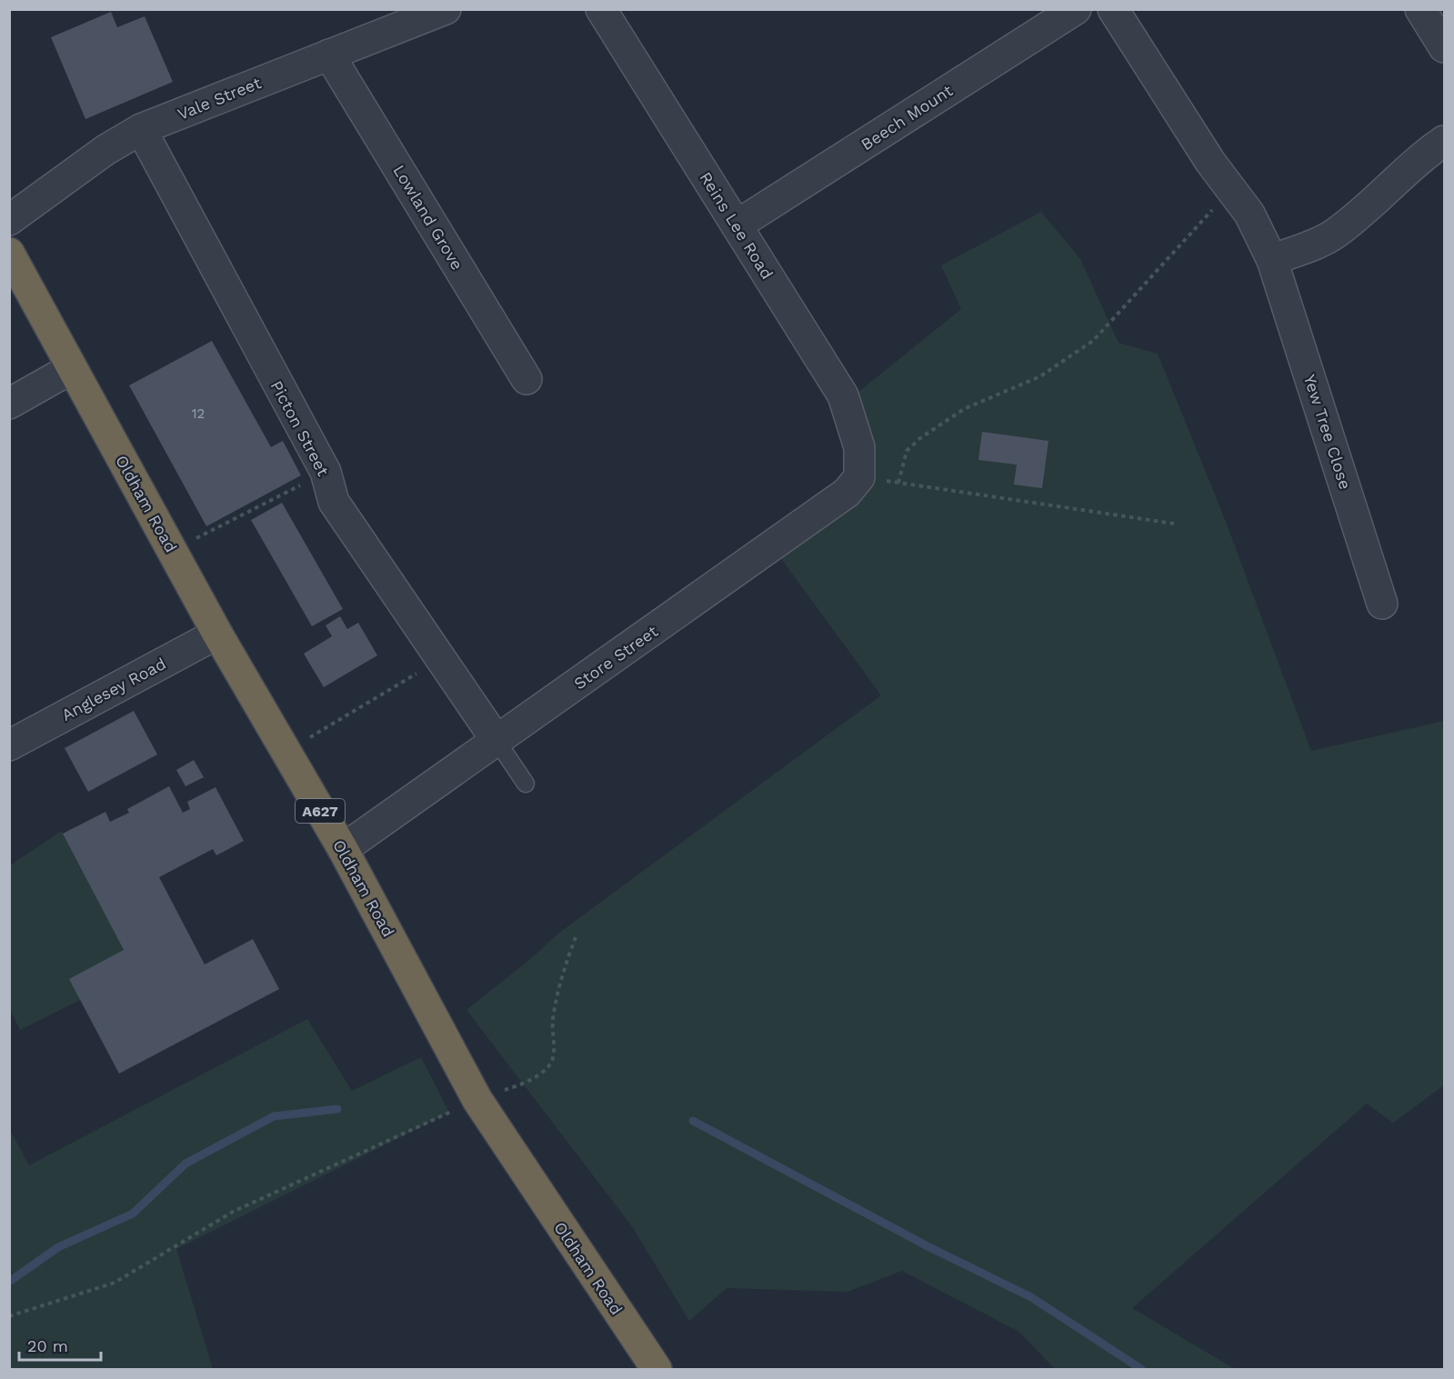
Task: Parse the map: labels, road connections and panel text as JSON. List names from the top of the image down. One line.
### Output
{"streets":{"highway":["Oldham Road","A627"],"street":["Vale Street","Beech Mount","Lowland Grove","Reins Lee Road","Picton Street","Yew Tree Close","Store Street","Anglesey Road"]},"crossings":[["Vale Street","Lowland Grove"],["Vale Street","Picton Street"],["Beech Mount","Reins Lee Road"],["Reins Lee Road","Store Street"],["Picton Street","Store Street"],["Oldham Road","Store Street"],["Oldham Road","Anglesey Road"]],"house_numbers":["12"],"scale_bar":"20 m"}
